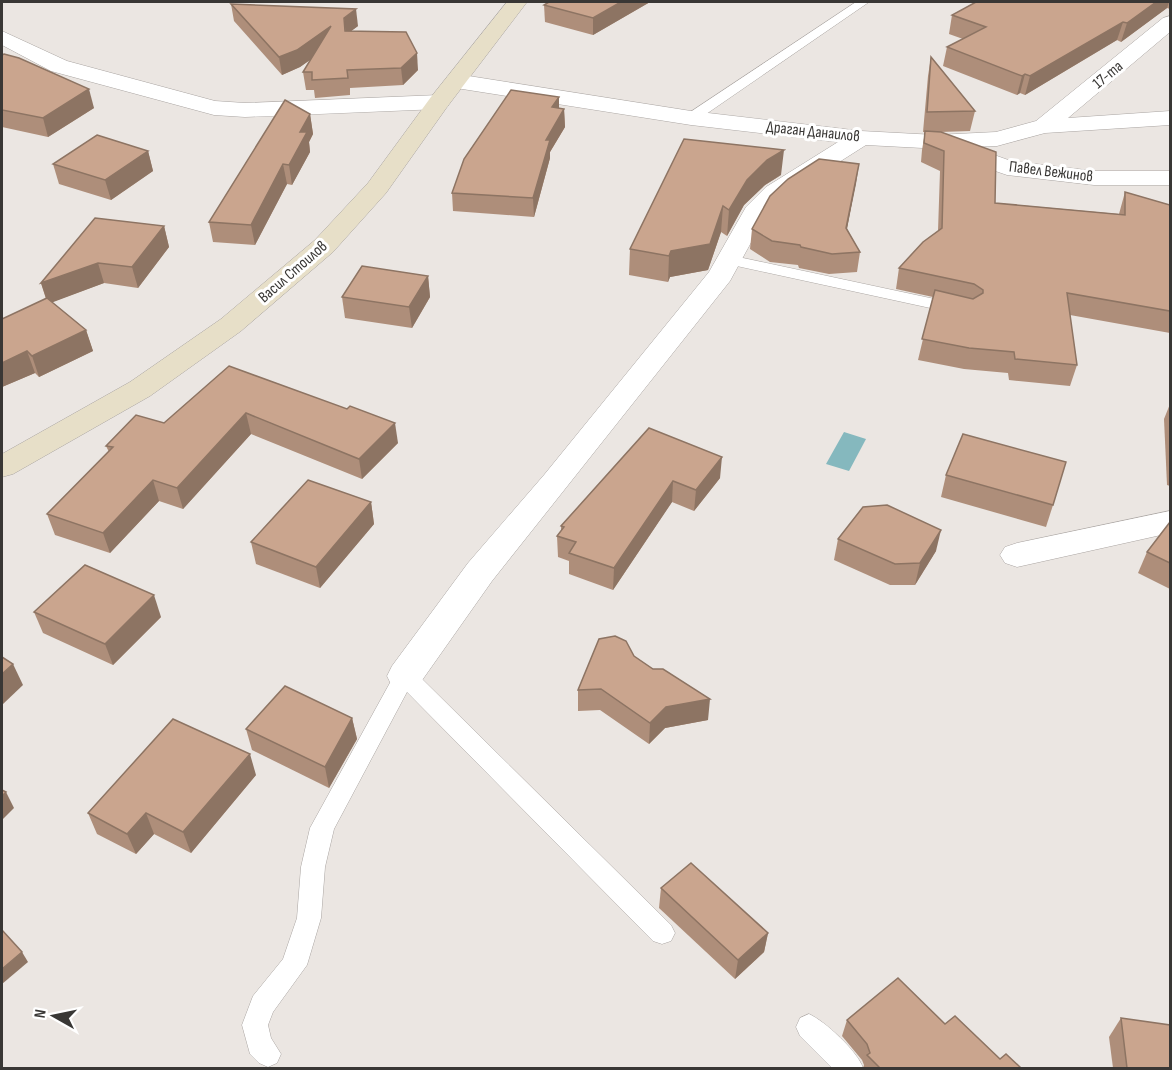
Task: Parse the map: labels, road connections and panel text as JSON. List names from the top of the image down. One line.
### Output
{"streets":{"street":["17-та","Драган Данаилов","Павел Вежинов","Васил Стоилов"]},"crossings":[["17-та","Драган Данаилов"],["Драган Данаилов","Павел Вежинов"],["Драган Данаилов","Васил Стоилов"]],"north":"left"}
